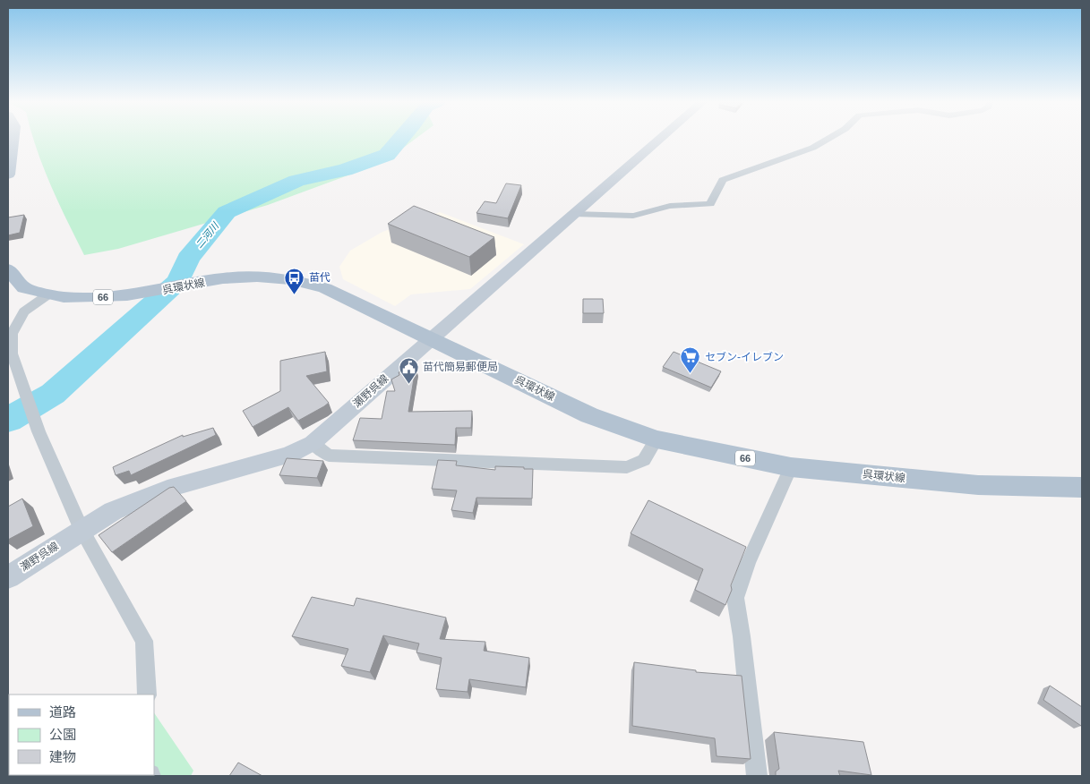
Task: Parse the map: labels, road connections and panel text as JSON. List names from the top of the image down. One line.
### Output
{"streets":{"main road":["呉環状線","66","瀬野呉線"]},"crossings":[["呉環状線","瀬野呉線"]],"water":["二河川"],"places":{"bus stop":["苗代"],"supermarket":["セブン-イレブン"],"public building":["苗代簡易郵便局"]},"legend":["道路","公園","建物"]}
